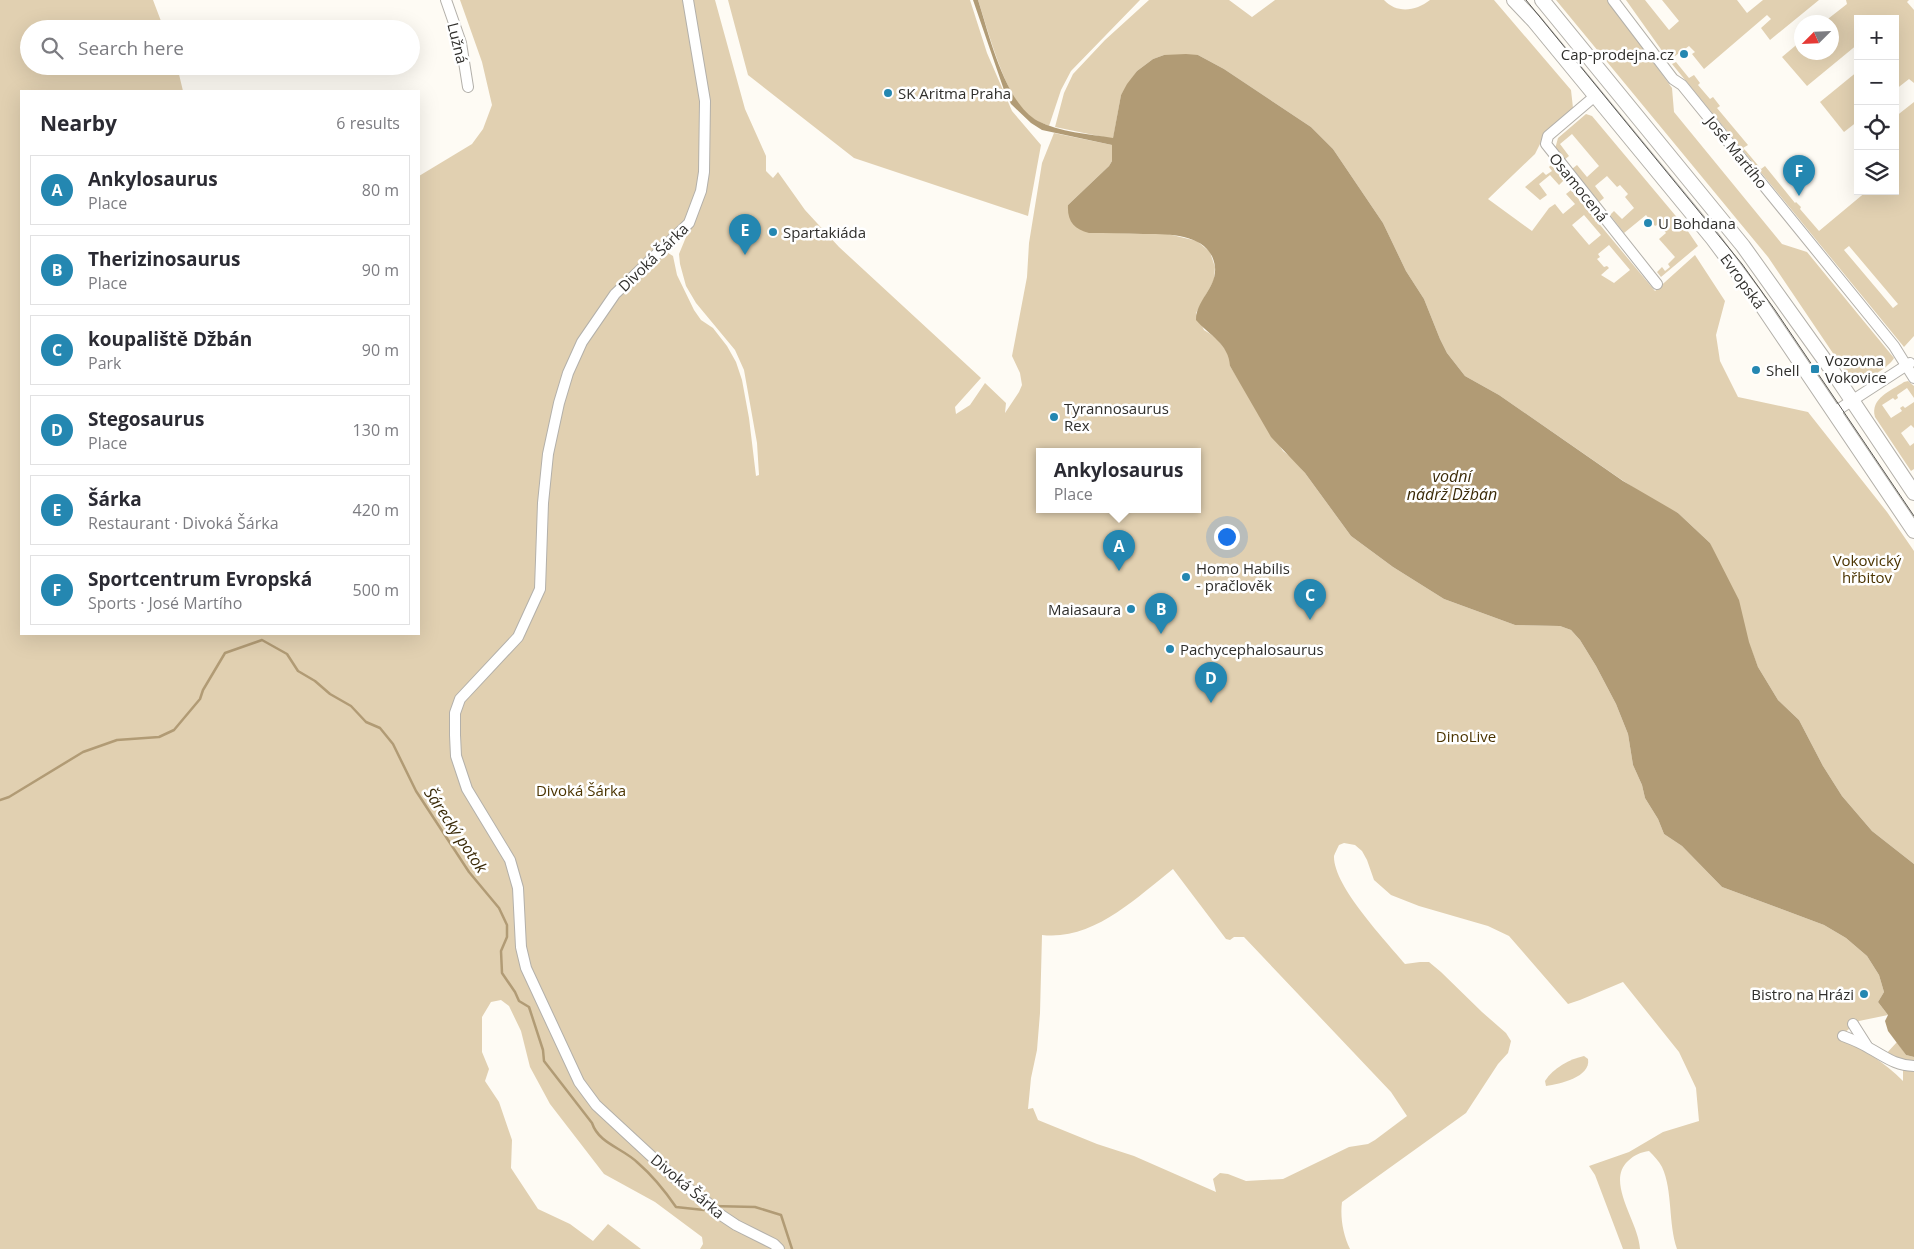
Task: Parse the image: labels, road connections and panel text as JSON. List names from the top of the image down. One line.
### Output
{"streets":{"main road":["Evropská"],"street":["Lužná","José Martího","Osamocená","Divoká Šárka"]},"crossings":[["Osamocená","Evropská"]],"water":["vodní nádrž Džbán","Šárecký potok"],"parks":["Vokovický hřbitov","DinoLive","Divoká Šárka"],"places":{"other":["Cap-prodejna.cz","SK Aritma Praha","U Bohdana","Spartakiáda","Shell","Tyrannosaurus Rex","Homo Habilis - pračlověk","Maiasaura","Pachycephalosaurus","Bistro na Hrázi"],"transit":["Vozovna Vokovice"]},"north":"bottom left","page":{"map_buttons":["+","−"],"search":"Search here","heading":["Nearby","6 results"],"pins":["F","E","A","C","B","D"],"list":[{"mark":"A","name":"Ankylosaurus","note":"Place","value":"80 m"},{"mark":"B","name":"Therizinosaurus","note":"Place","value":"90 m"},{"mark":"C","name":"koupaliště Džbán","note":"Park","value":"90 m"},{"mark":"D","name":"Stegosaurus","note":"Place","value":"130 m"},{"mark":"E","name":"Šárka","note":"Restaurant · Divoká Šárka","value":"420 m"},{"mark":"F","name":"Sportcentrum Evropská","note":"Sports · José Martího","value":"500 m"}],"popup":["Ankylosaurus","Place"]}}
